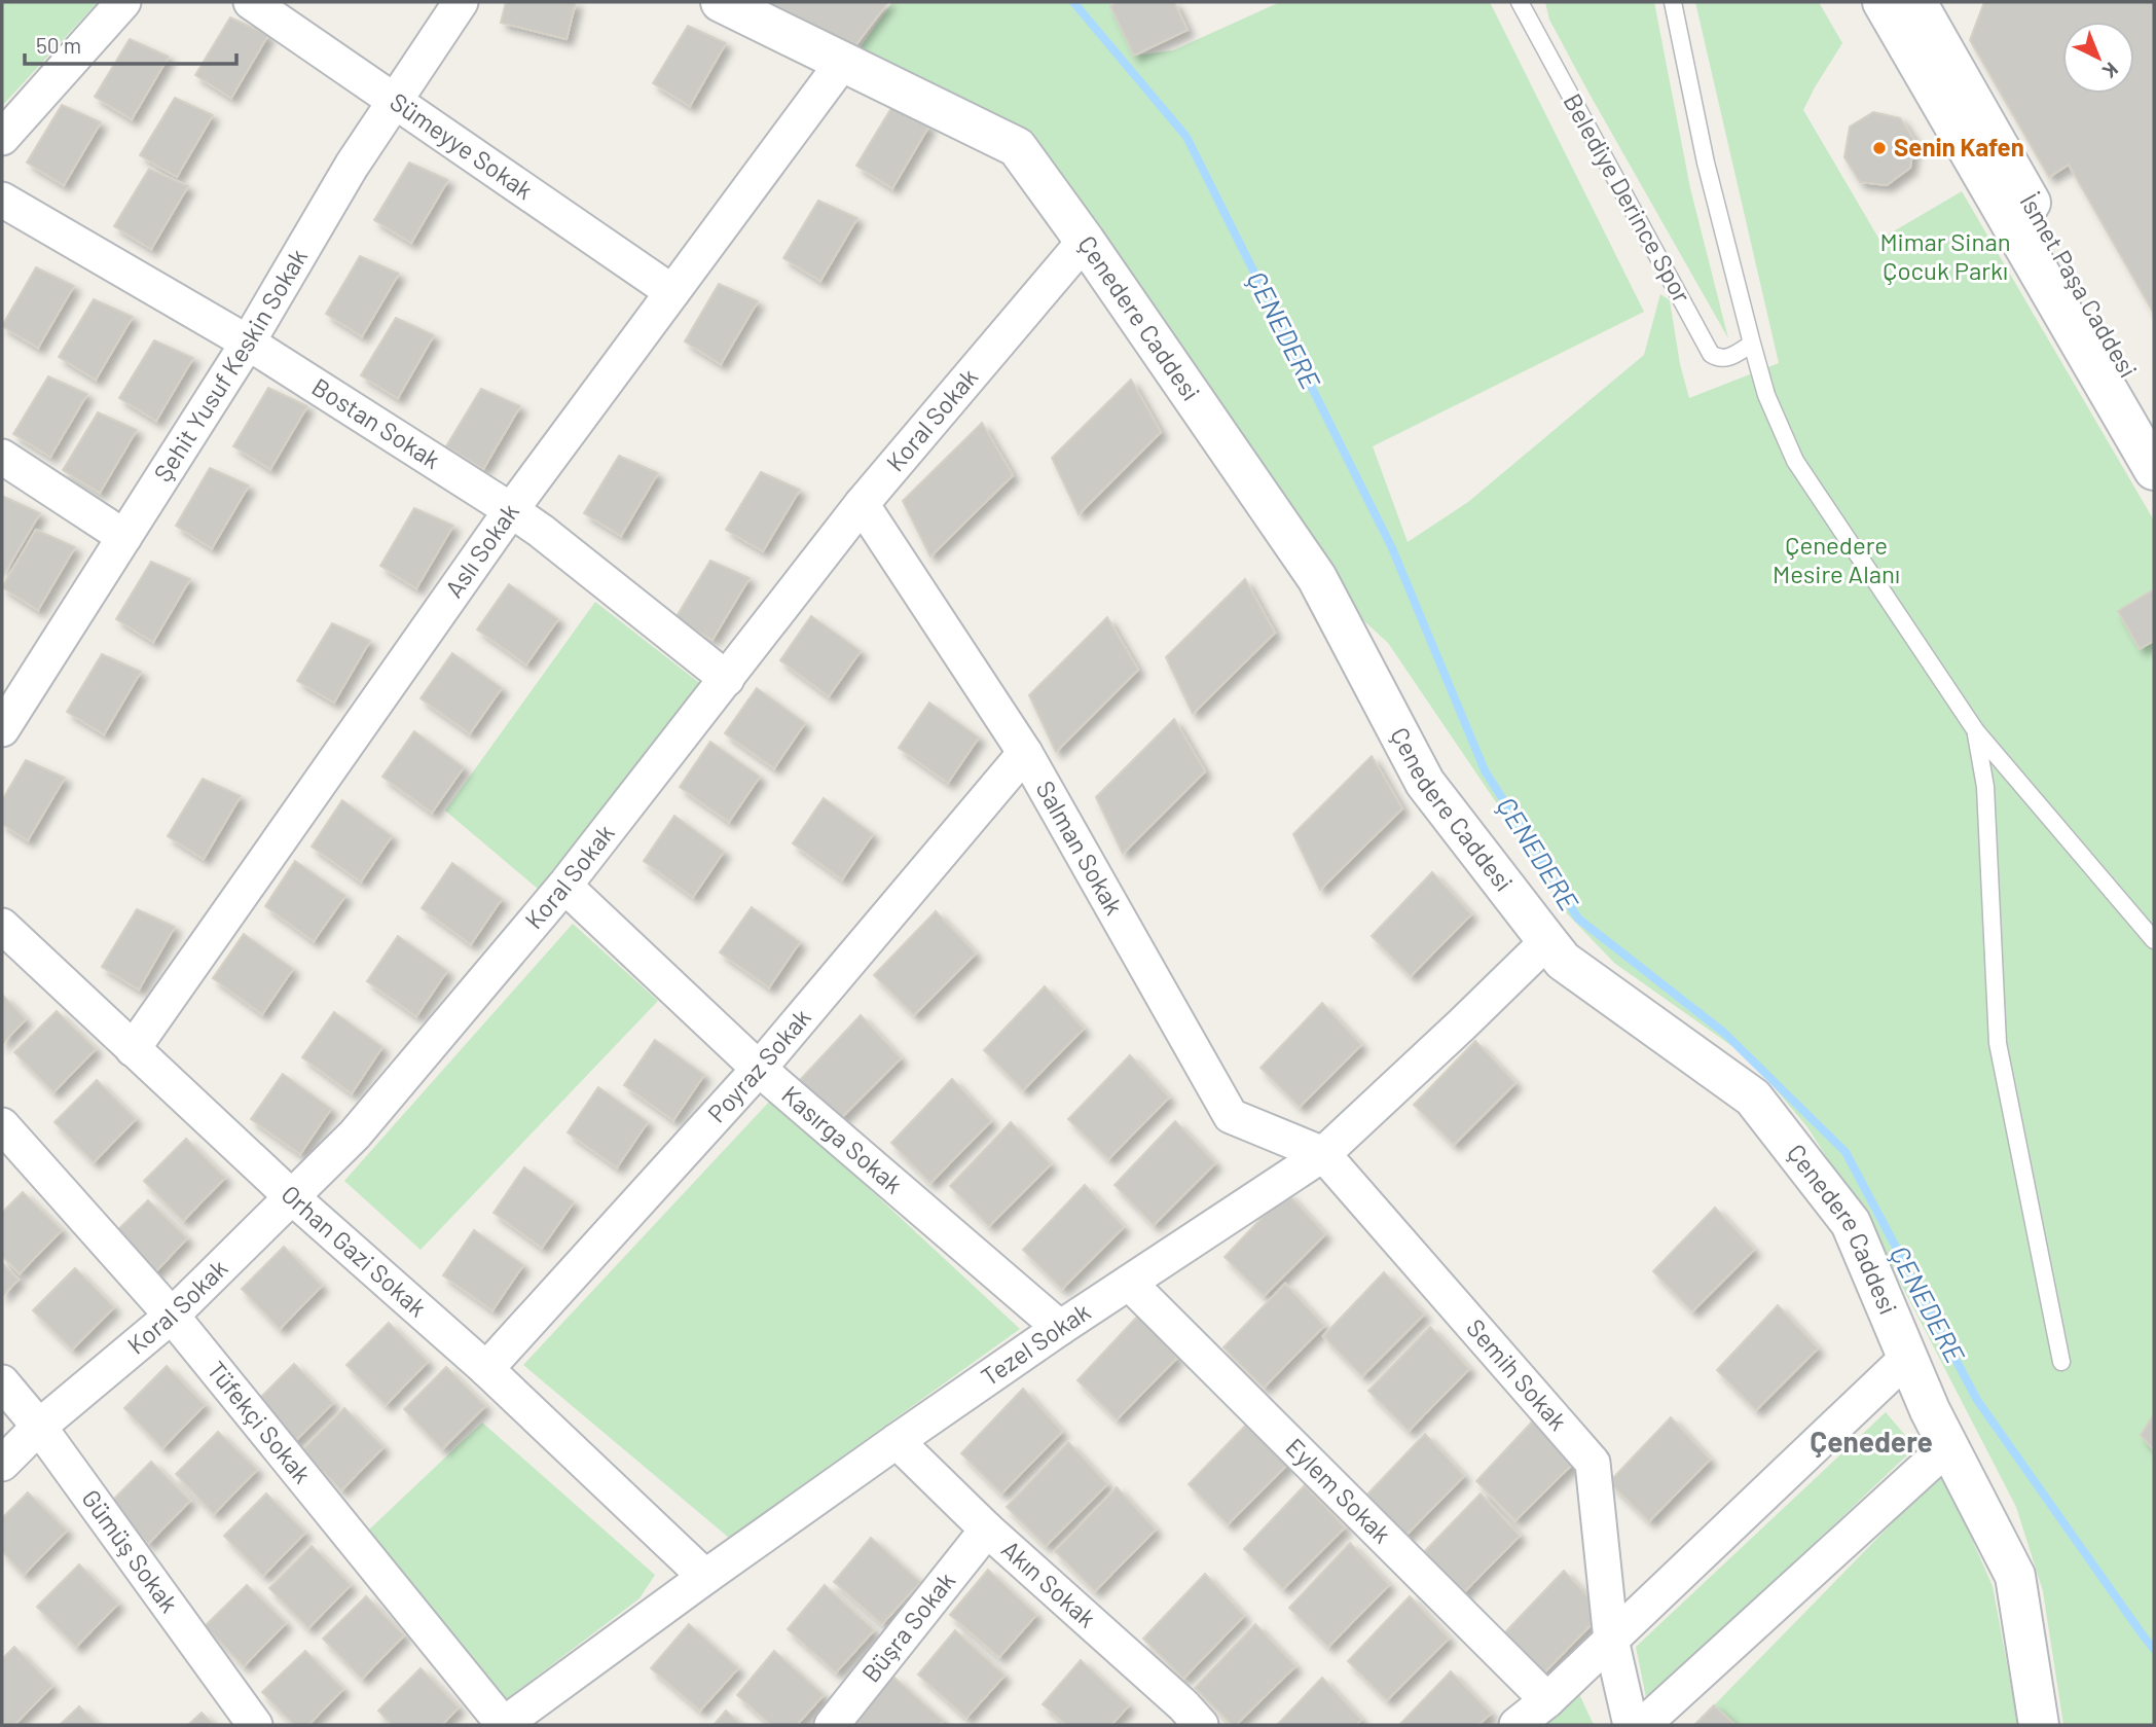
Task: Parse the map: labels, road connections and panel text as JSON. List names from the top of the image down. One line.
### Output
{"streets":{"street":["Sümeyye Sokak","İsmet Paşa Caddesi","Çenedere Caddesi","Şehit Yusuf Keskin Sokak","Koral Sokak","Bostan Sokak","Aslı Sokak","Salman Sokak","Poyraz Sokak","Kasırga Sokak","Orhan Gazi Sokak","Tezel Sokak","Semih Sokak","Tüfekçi Sokak","Eylem Sokak","Gümüş Sokak","Akın Sokak","Büşra Sokak"],"lane":["Belediye Derince Spor"]},"crossings":[["Sümeyye Sokak","Şehit Yusuf Keskin Sokak"],["Sümeyye Sokak","Aslı Sokak"],["Çenedere Caddesi","Koral Sokak"],["Çenedere Caddesi","Aslı Sokak"],["Çenedere Caddesi","Tezel Sokak"],["Şehit Yusuf Keskin Sokak","Bostan Sokak"],["Koral Sokak","Bostan Sokak"],["Koral Sokak","Salman Sokak"],["Koral Sokak","Kasırga Sokak"],["Koral Sokak","Orhan Gazi Sokak"],["Koral Sokak","Tüfekçi Sokak"],["Koral Sokak","Gümüş Sokak"],["Bostan Sokak","Aslı Sokak"],["Aslı Sokak","Orhan Gazi Sokak"],["Salman Sokak","Poyraz Sokak"],["Salman Sokak","Tezel Sokak"],["Salman Sokak","Semih Sokak"],["Poyraz Sokak","Kasırga Sokak"],["Poyraz Sokak","Orhan Gazi Sokak"],["Kasırga Sokak","Tezel Sokak"],["Orhan Gazi Sokak","Tezel Sokak"],["Tezel Sokak","Semih Sokak"],["Tezel Sokak","Tüfekçi Sokak"],["Tezel Sokak","Eylem Sokak"],["Tezel Sokak","Akın Sokak"],["Akın Sokak","Büşra Sokak"]],"districts":["Çenedere"],"water":["ÇENEDERE"],"parks":["Mimar Sinan Çocuk Parkı","Çenedere Mesire Alanı"],"places":["Senin Kafen"],"scale_bar":"50 m","north":"bottom right"}
